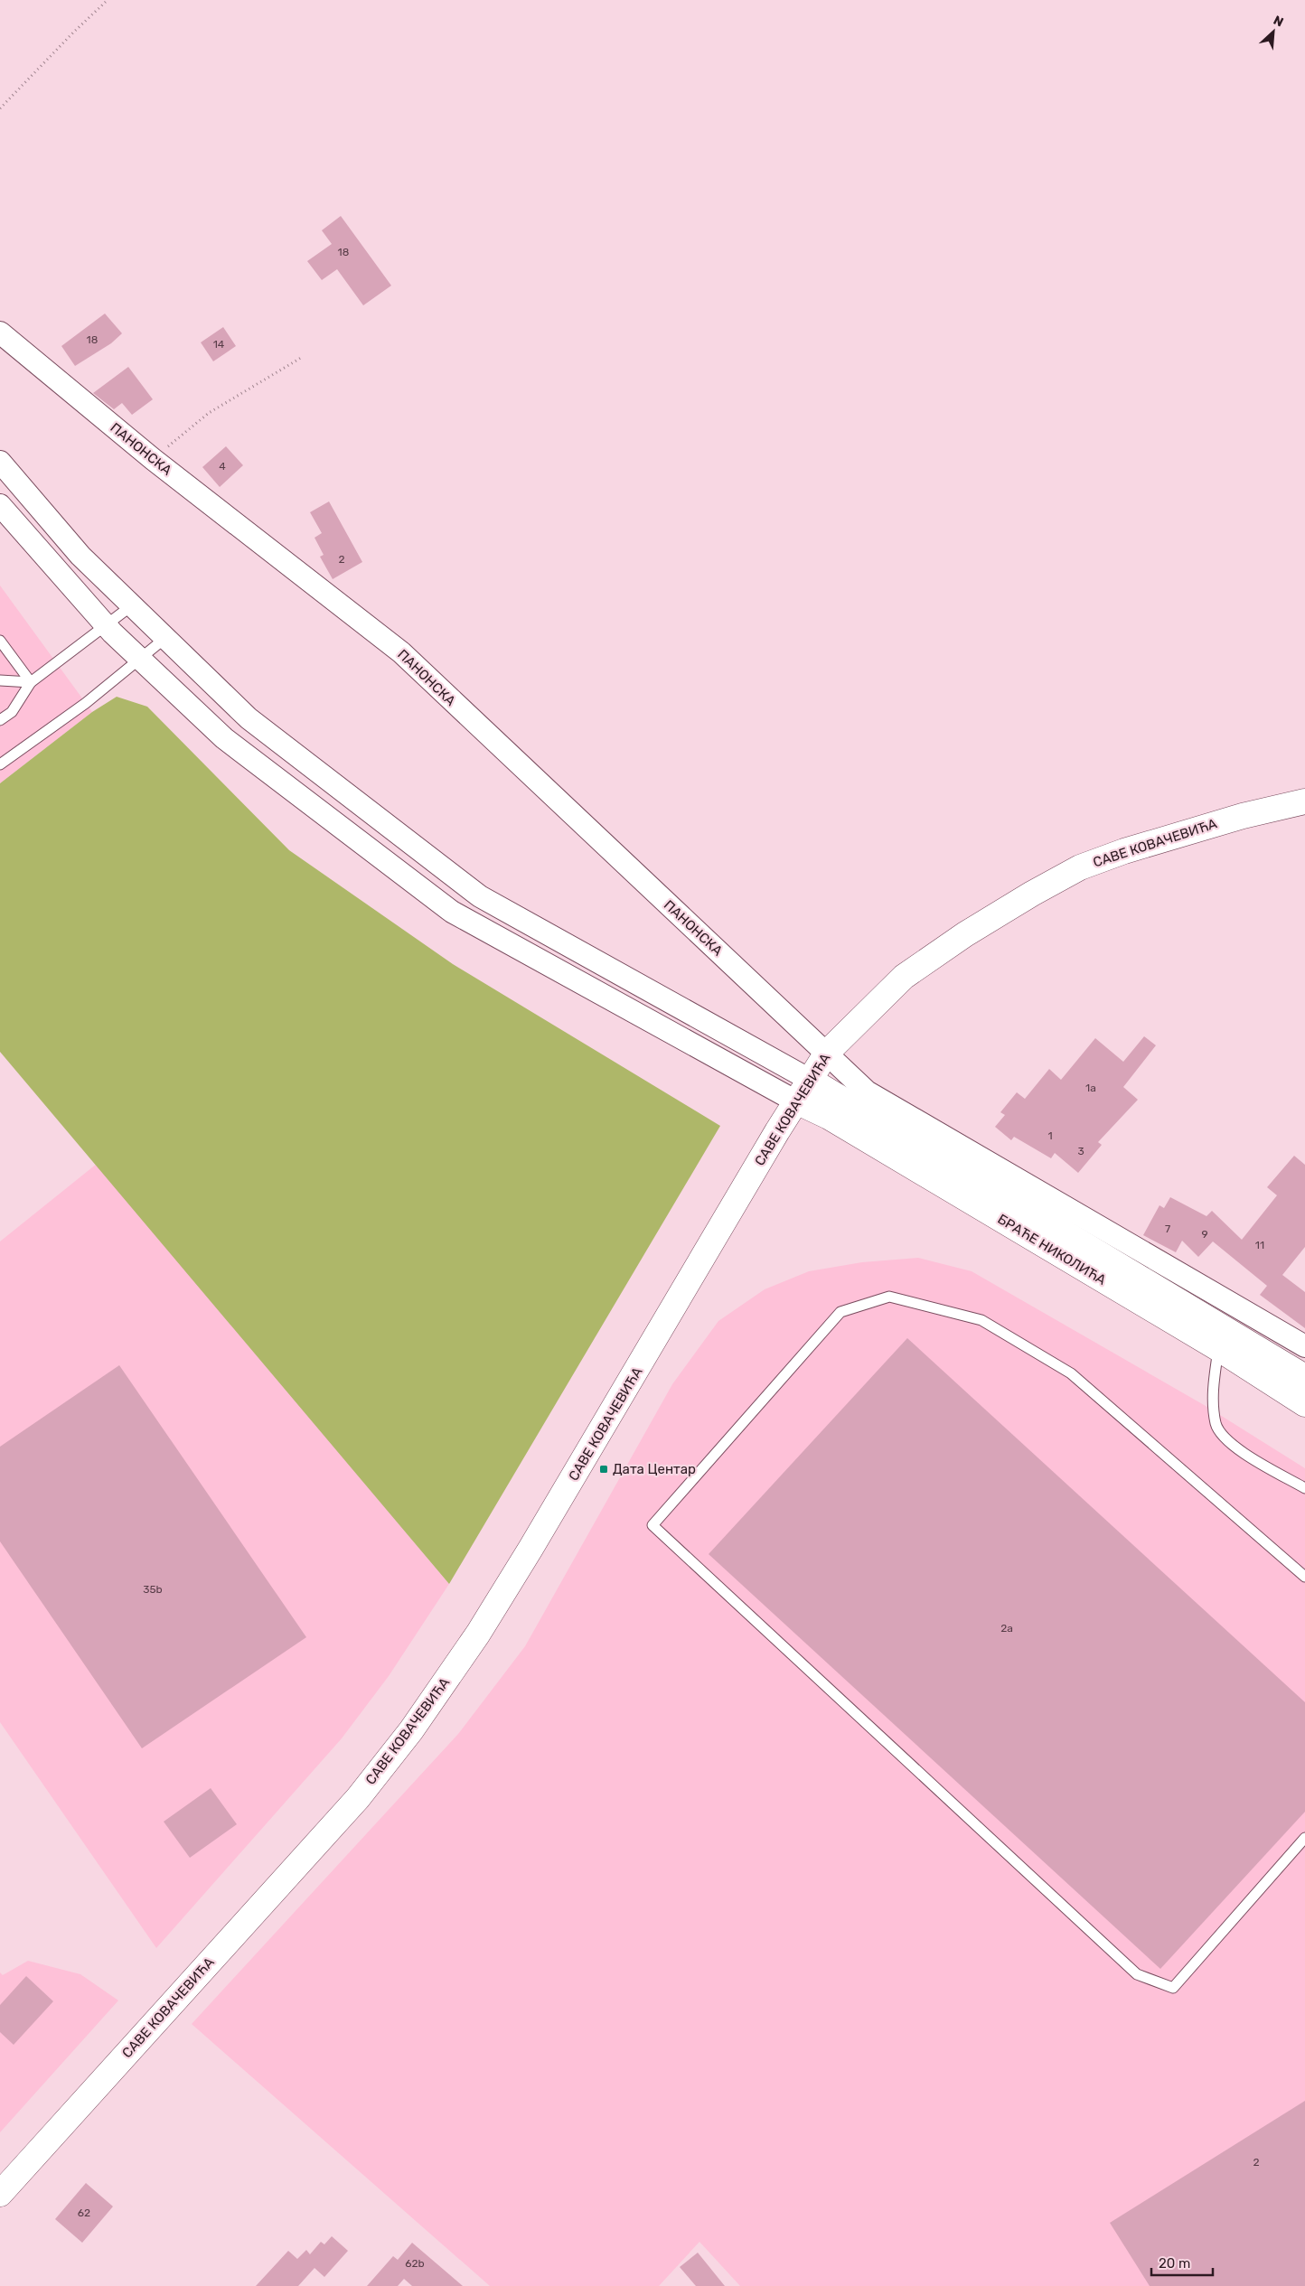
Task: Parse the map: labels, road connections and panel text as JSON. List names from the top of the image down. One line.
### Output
{"streets":{"street":["ПАНОНСКА","САВЕ КОВАЧЕВИЋА","БРАЋЕ НИКОЛИЋА"]},"crossings":[["ПАНОНСКА","САВЕ КОВАЧЕВИЋА"],["САВЕ КОВАЧЕВИЋА","БРАЋЕ НИКОЛИЋА"]],"places":{"transit":["Дата Центар"]},"house_numbers":["18","18","14","4","2","1a","1","3","7","9","11","35b","2a","2","62","62b"],"scale_bar":"20 m","north":"top right"}
